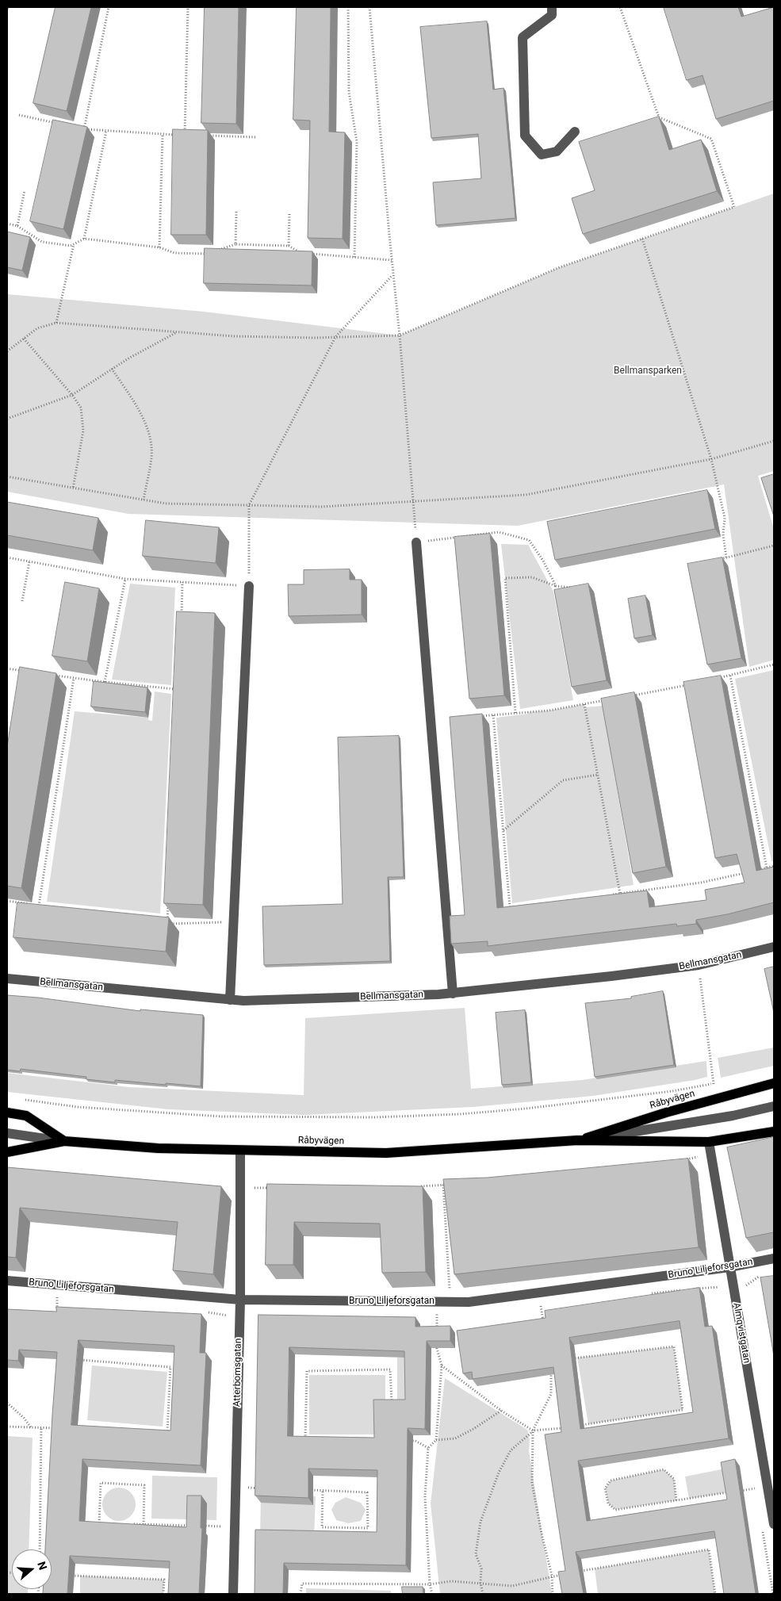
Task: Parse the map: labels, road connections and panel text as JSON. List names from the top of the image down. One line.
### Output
{"streets":{"main road":["Råbyvägen"],"street":["Bellmansgatan","Bruno Liljeforsgatan","Almqvistgatan","Atterbomsgatan"]},"crossings":[["Råbyvägen","Almqvistgatan"],["Råbyvägen","Atterbomsgatan"],["Bruno Liljeforsgatan","Almqvistgatan"],["Bruno Liljeforsgatan","Atterbomsgatan"]],"parks":["Bellmansparken"],"north":"right"}
